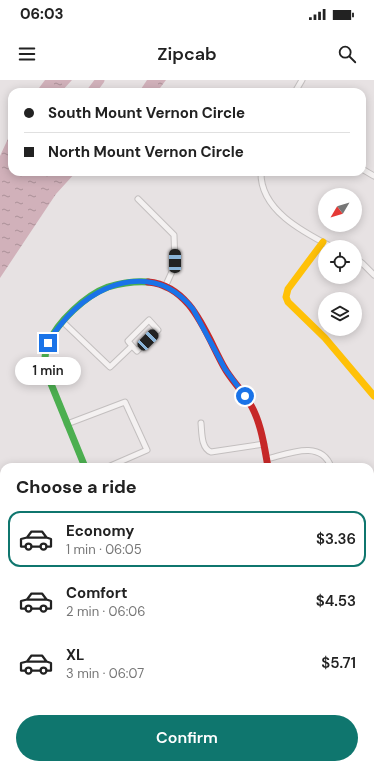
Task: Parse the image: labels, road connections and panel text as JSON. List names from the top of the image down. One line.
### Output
{"north":"bottom left","page":{"status":"06:03","header":"Zipcab","banner":["South Mount Vernon Circle","North Mount Vernon Circle"],"bubble":"1 min","heading":"Choose a ride","list":[{"name":"Economy","note":"1 min · 06:05","value":"$3.36"},{"name":"Comfort","note":"2 min · 06:06","value":"$4.53"},{"name":"XL","note":"3 min · 06:07","value":"$5.71"}],"buttons":"Confirm"}}
